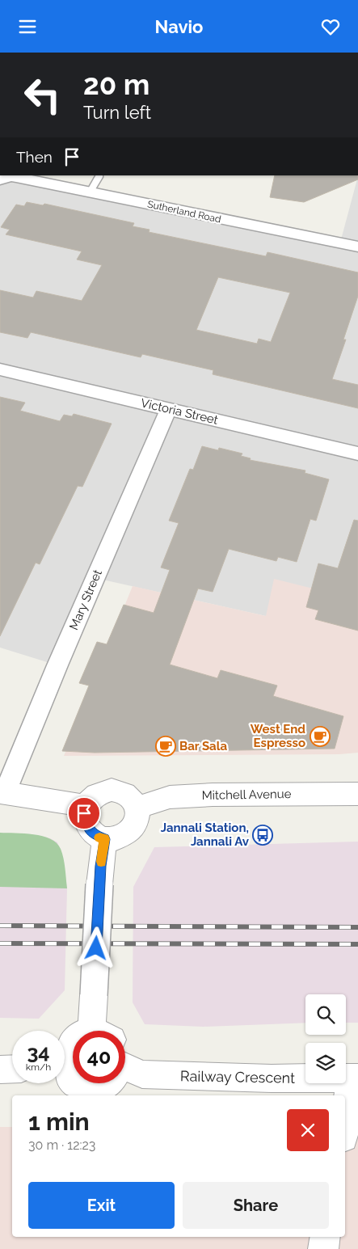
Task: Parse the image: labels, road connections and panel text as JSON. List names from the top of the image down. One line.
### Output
{"streets":{"street":["Sutherland Road","Victoria Street","Mary Street","Mitchell Avenue","Railway Crescent"]},"crossings":[["Victoria Street","Mary Street"]],"places":{"cafe":["West End Espresso","Bar Sala"],"bus stop":["Jannali Station, Jannali Av"]},"page":{"header":"Navio","turn":["20 m","Turn left"],"then":"Then","speed":"34 km/h","limit":"40","heading":["1 min","30 m · 12:23"],"buttons":["Exit","Share"]}}
